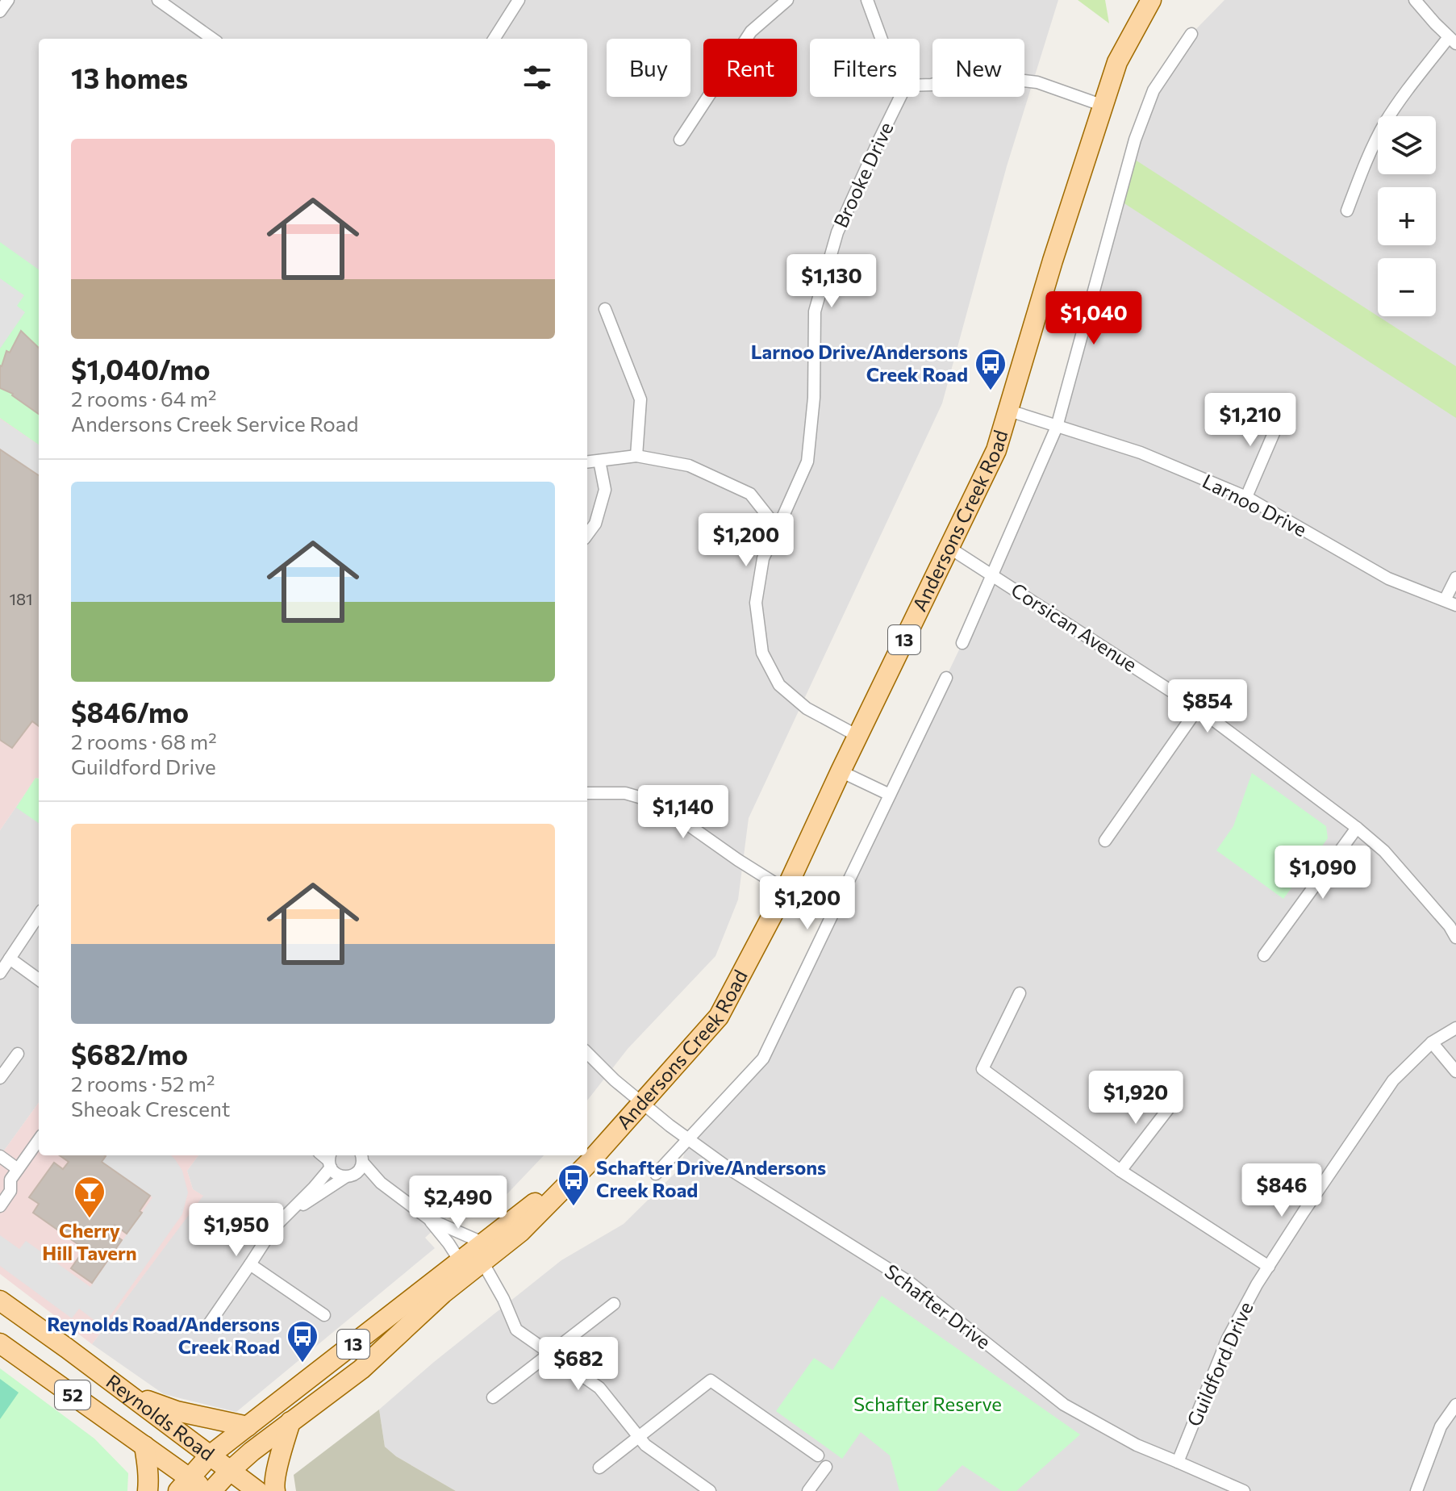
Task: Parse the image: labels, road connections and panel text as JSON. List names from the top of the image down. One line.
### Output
{"streets":{"main road":["Andersons Creek Road","13","52","Reynolds Road"],"street":["Brooke Drive","Larnoo Drive","Corsican Avenue","Schafter Drive","Guildford Drive"]},"crossings":[["Brooke Drive","Andersons Creek Road"],["Larnoo Drive","Andersons Creek Road"],["Andersons Creek Road","Corsican Avenue"],["Andersons Creek Road","Schafter Drive"],["Andersons Creek Road","Reynolds Road"],["Schafter Drive","Guildford Drive"]],"parks":["Schafter Reserve"],"places":{"bus stop":["Larnoo Drive/Andersons Creek Road","Schafter Drive/Andersons Creek Road","Reynolds Road/Andersons Creek Road"],"bar":["Cherry Hill Tavern"]},"house_numbers":["181"],"page":{"chip":["Buy","Rent","Filters","New"],"heading":"13 homes","map_buttons":["+","−"],"list":[{"name":"$1,040/mo","note":"2 rooms · 64 m² · Andersons Creek Service Road"},{"name":"$846/mo","note":"2 rooms · 68 m² · Guildford Drive"},{"name":"$682/mo","note":"2 rooms · 52 m² · Sheoak Crescent"}],"price":["$1,130","$1,040","$1,210","$1,200","$854","$1,140","$1,090","$1,200","$1,920","$846","$2,490","$1,950","$682"]}}
